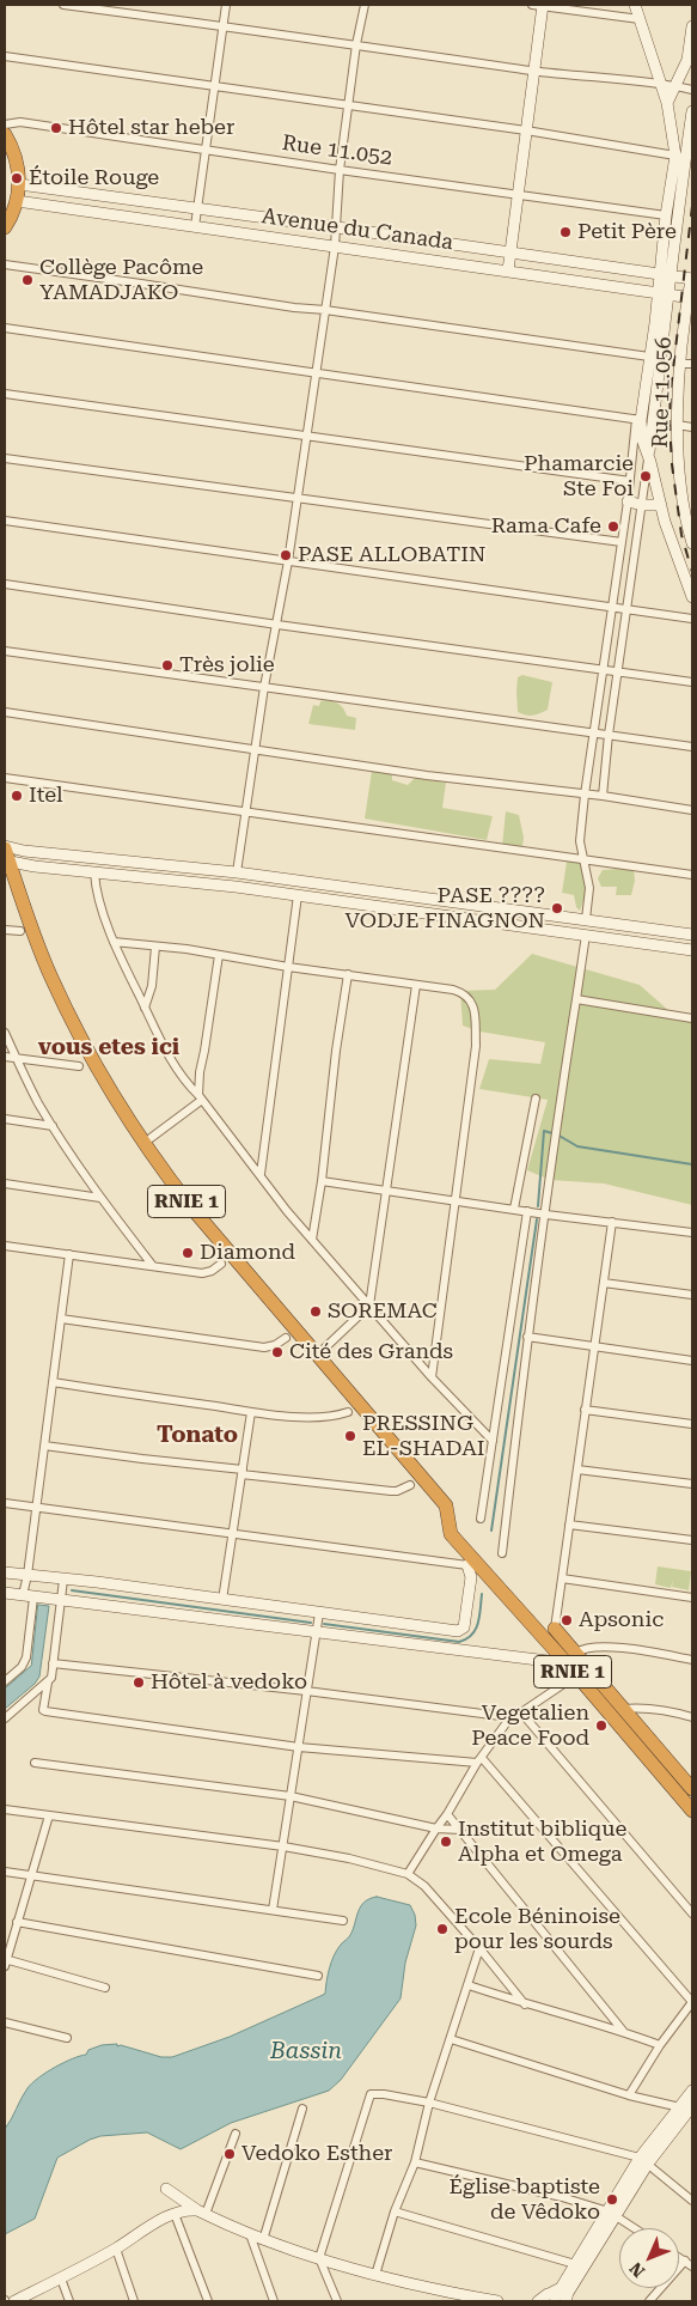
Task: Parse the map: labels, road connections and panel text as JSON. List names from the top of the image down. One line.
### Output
{"streets":{"highway":["RNIE 1"],"street":["Rue 11.052","Avenue du Canada","Rue 11.056"]},"crossings":[["Avenue du Canada","Rue 11.056"]],"districts":["vous etes ici","Tonato"],"water":["Bassin"],"places":["Hôtel star heber","Étoile Rouge","Petit Père","Collège Pacôme YAMADJAKO","Phamarcie Ste Foi","Rama Cafe","PASE ALLOBATIN","Très jolie","Itel","PASE ???? VODJE FINAGNON","Diamond","SOREMAC","Cité des Grands","PRESSING EL-SHADAI","Apsonic","Hôtel à vedoko","Vegetalien Peace Food","Institut biblique Alpha et Omega","Ecole Béninoise pour les sourds","Vedoko Esther","Église baptiste de Vêdoko"],"north":"bottom left"}
